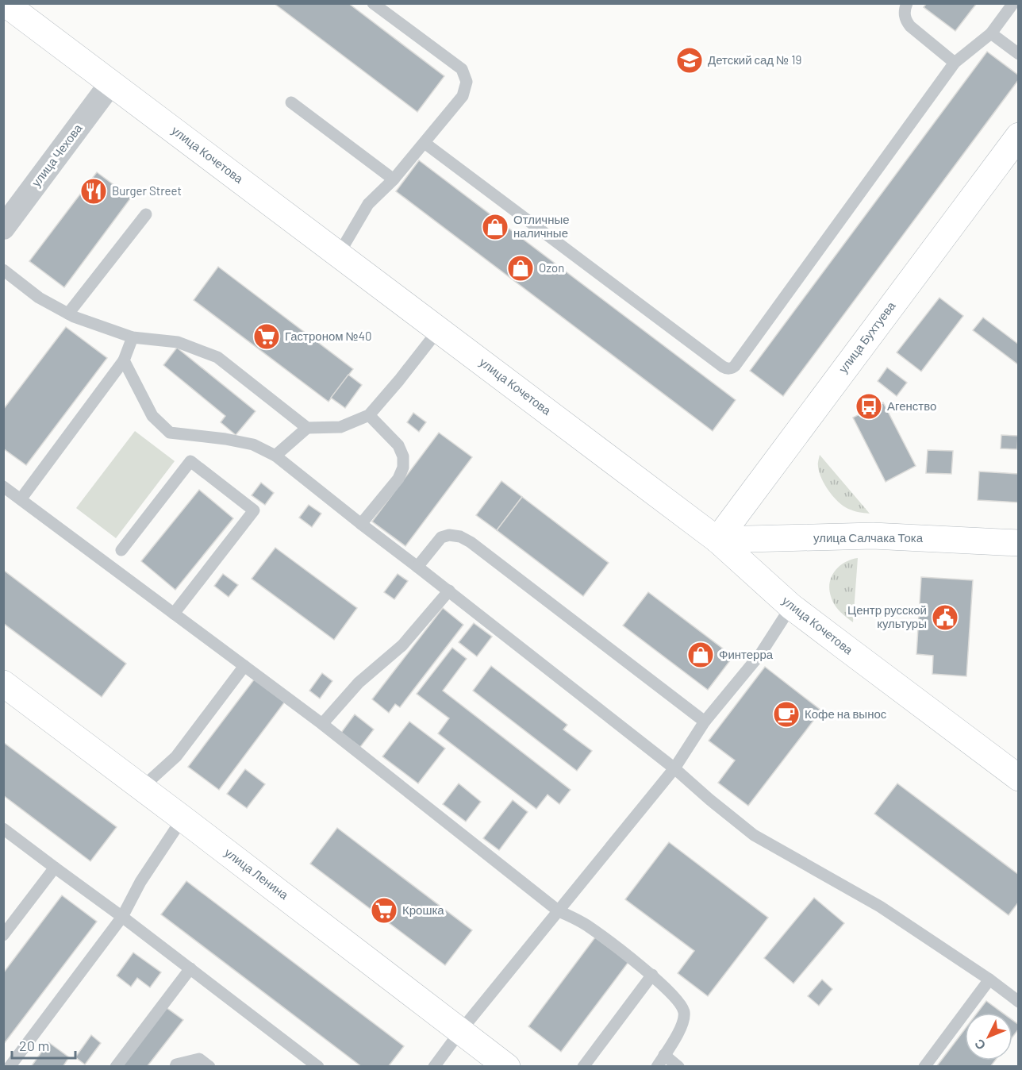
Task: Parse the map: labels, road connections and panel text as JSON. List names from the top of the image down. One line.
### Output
{"streets":{"street":["улица Кочетова","улица Чехова","улица Бухтуева","улица Салчака Тока","улица Ленина"]},"crossings":[["улица Кочетова","улица Чехова"],["улица Кочетова","улица Бухтуева"],["улица Кочетова","улица Салчака Тока"],["улица Бухтуева","улица Салчака Тока"]],"places":{"school or university":["Детский сад № 19"],"restaurant":["Burger Street"],"shop":["Отличные наличные","Ozon","Финтерра"],"supermarket":["Гастроном №40","Крошка"],"bus stop":["Агенство"],"public building":["Центр русской культуры"],"cafe":["Кофе на вынос"]},"scale_bar":"20 m","north":"bottom left"}
